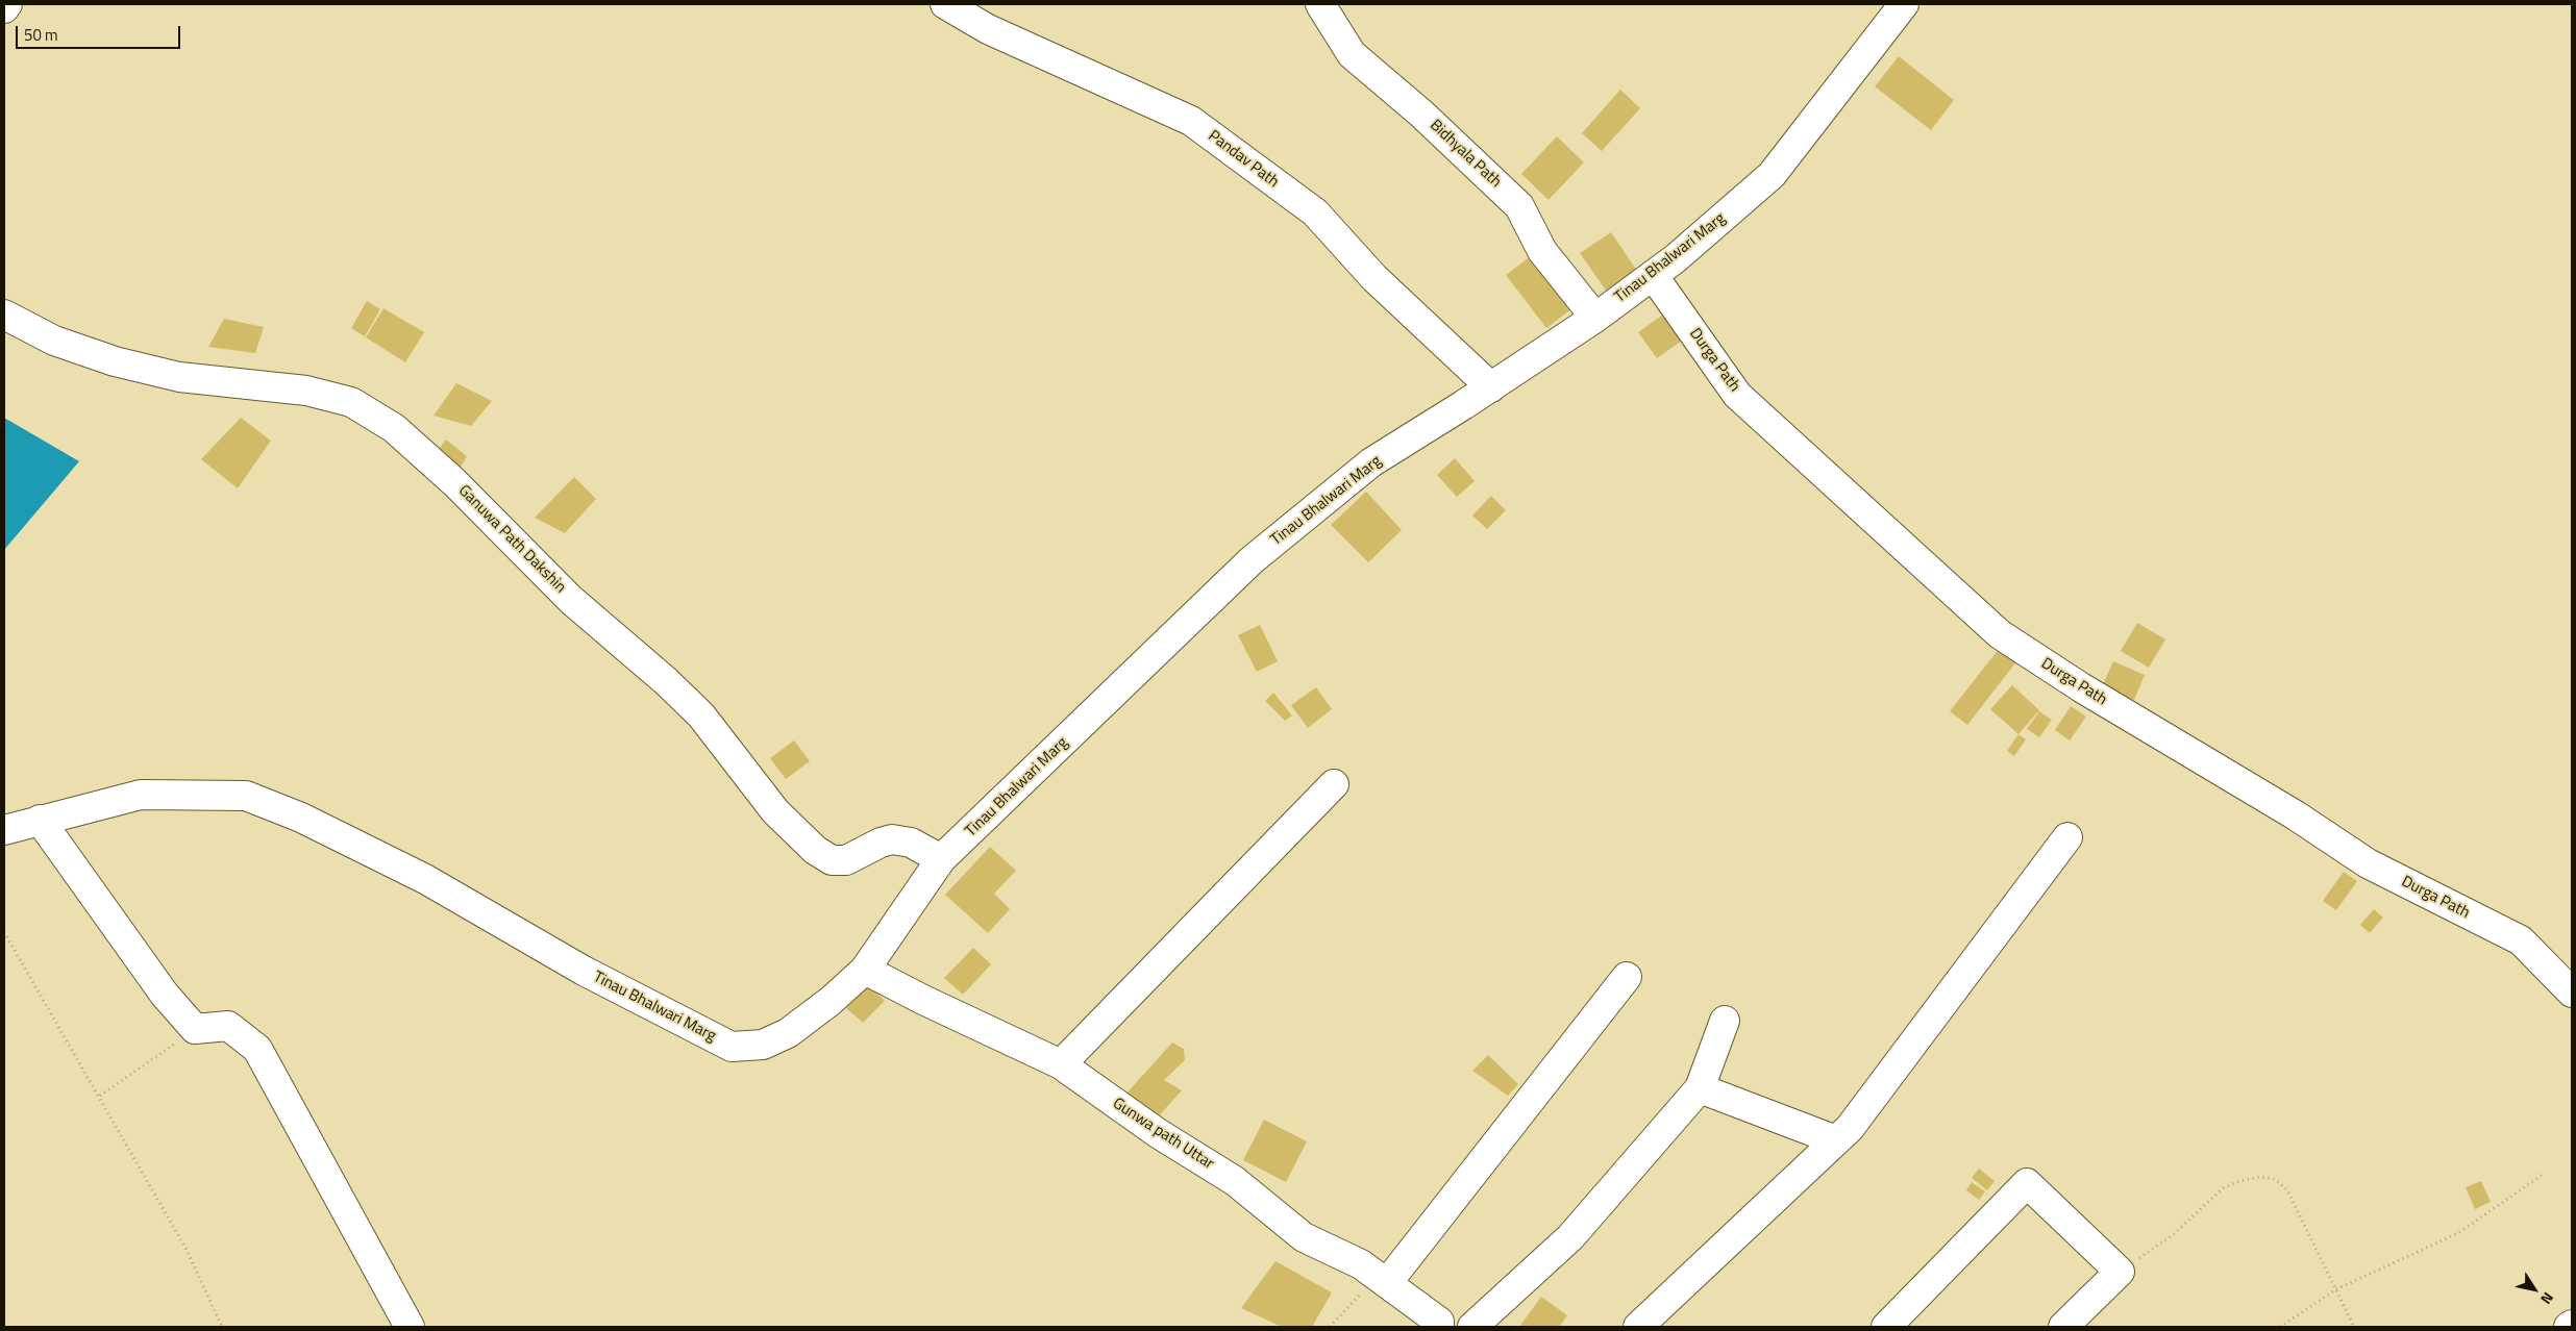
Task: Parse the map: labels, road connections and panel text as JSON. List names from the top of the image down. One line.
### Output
{"streets":{"street":["Bidhyala Path","Pandav Path","Tinau Bhalwari Marg","Durga Path","Ganuwa Path Dakshin","Gunwa path Uttar"]},"crossings":[["Bidhyala Path","Tinau Bhalwari Marg"],["Pandav Path","Tinau Bhalwari Marg"],["Tinau Bhalwari Marg","Durga Path"],["Tinau Bhalwari Marg","Ganuwa Path Dakshin"],["Tinau Bhalwari Marg","Gunwa path Uttar"]],"scale_bar":"50 m","north":"bottom right"}
